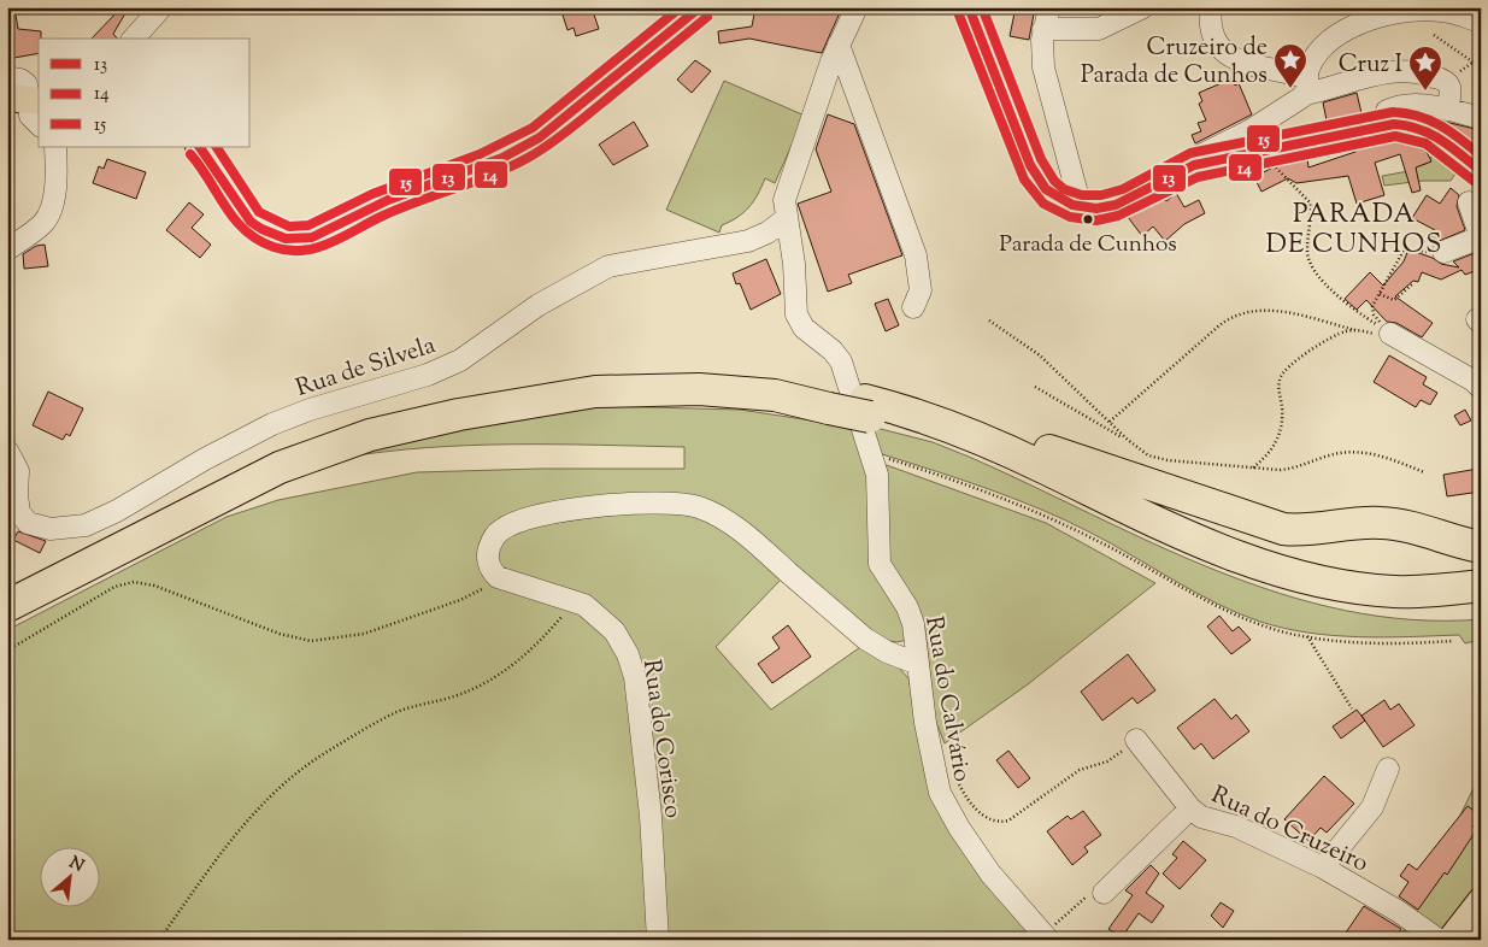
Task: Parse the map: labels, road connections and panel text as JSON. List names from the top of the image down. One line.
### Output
{"streets":{"street":["Rua de Silvela","Rua do Calvário","Rua do Corisco","Rua do Cruzeiro"]},"crossings":[["Rua de Silvela","Rua do Calvário"]],"districts":["PARADA DE CUNHOS"],"places":{"place":["Cruzeiro de Parada de Cunhos","Cruz I"],"other":["Parada de Cunhos"]},"lines":["transit line 13","transit line 15","transit line 14"],"legend":["13","14","15"],"north":"top right"}
